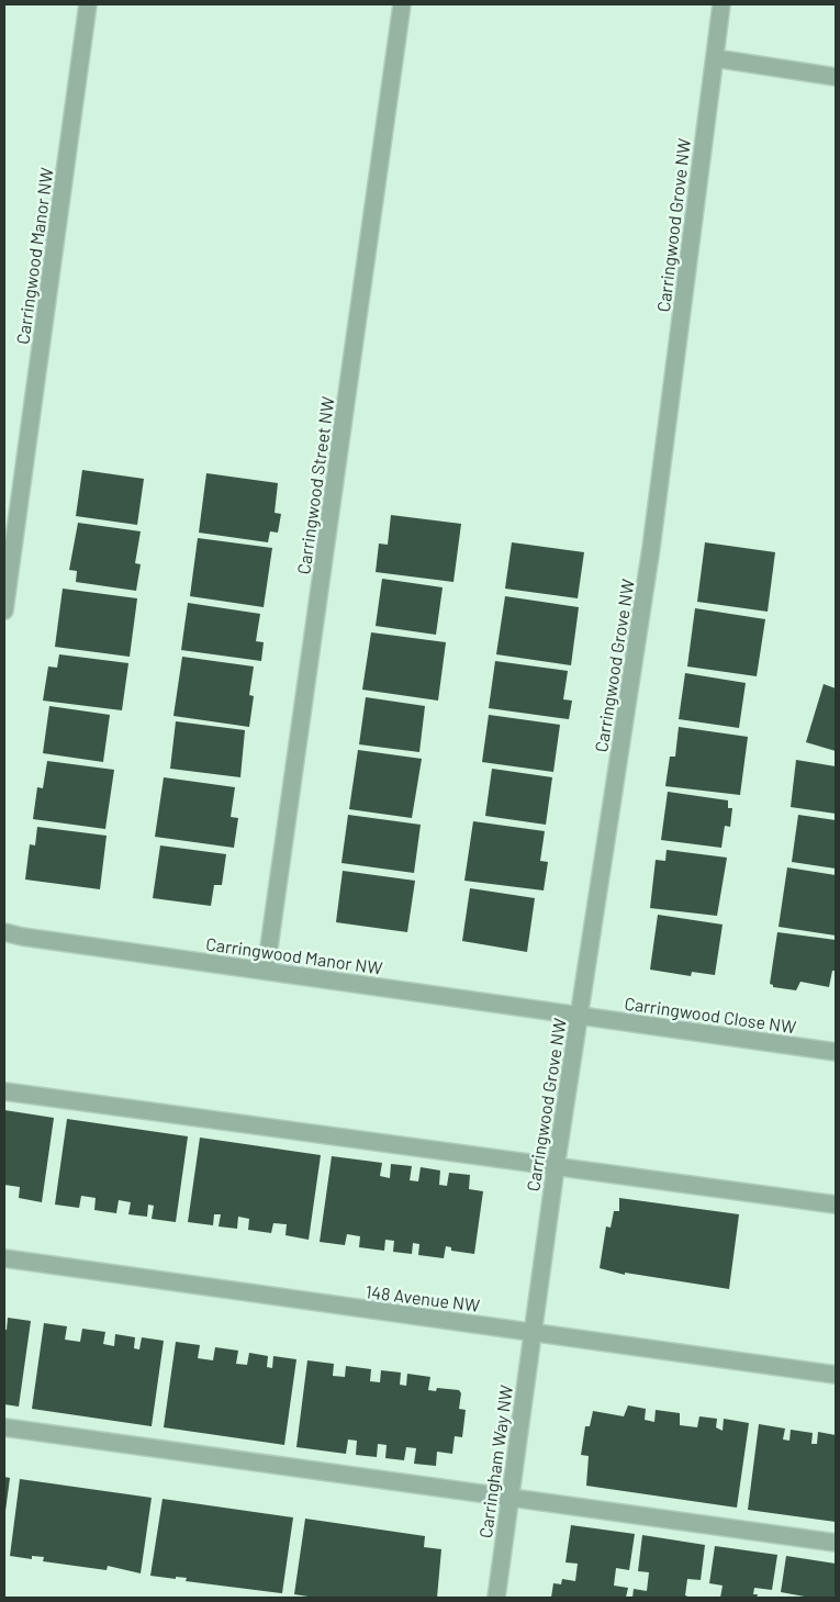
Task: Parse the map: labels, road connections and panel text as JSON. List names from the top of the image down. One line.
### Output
{"streets":{"street":["Carringwood Grove NW","Carringwood Manor NW","Carringwood Street NW","Carringwood Close NW","148 Avenue NW","Carringham Way NW"]},"crossings":[["Carringwood Grove NW","Carringwood Manor NW"],["Carringwood Grove NW","Carringwood Close NW"],["Carringwood Grove NW","148 Avenue NW"],["Carringwood Grove NW","Carringham Way NW"],["Carringwood Manor NW","Carringwood Street NW"],["Carringwood Manor NW","Carringwood Close NW"],["148 Avenue NW","Carringham Way NW"]]}
